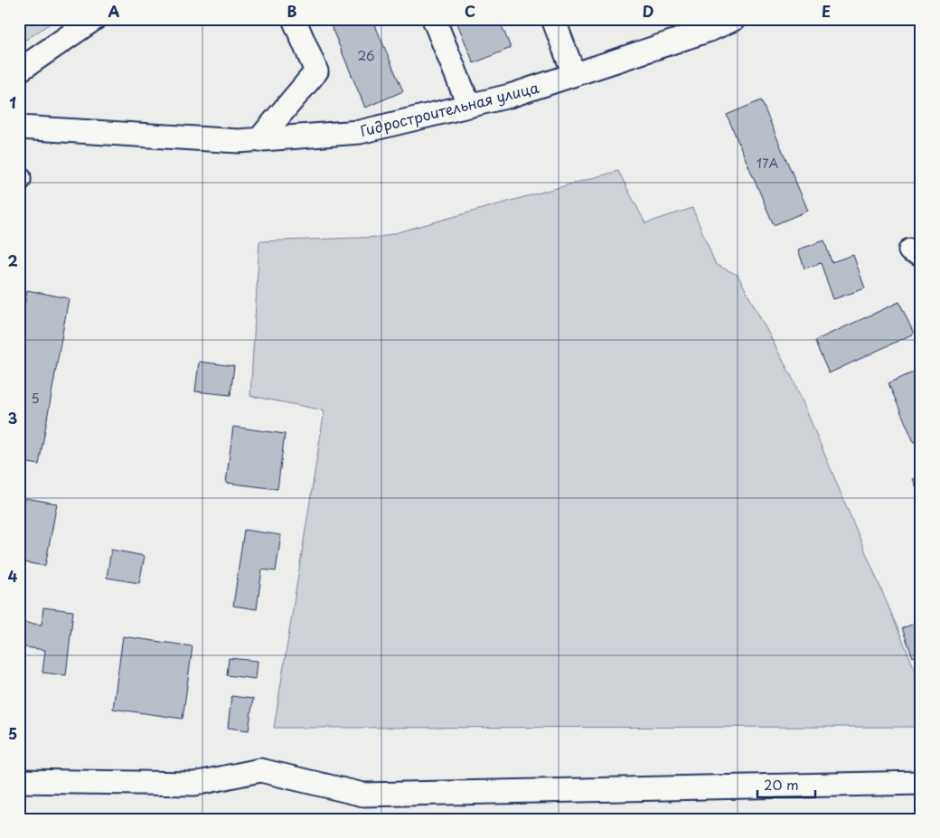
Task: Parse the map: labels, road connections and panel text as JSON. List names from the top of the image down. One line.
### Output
{"streets":{"street":["Гидростроительная улица"]},"house_numbers":["26","17А","5"],"scale_bar":"20 m","grid":{"columns":["A","B","C","D","E"],"rows":["1","2","3","4","5"]}}
